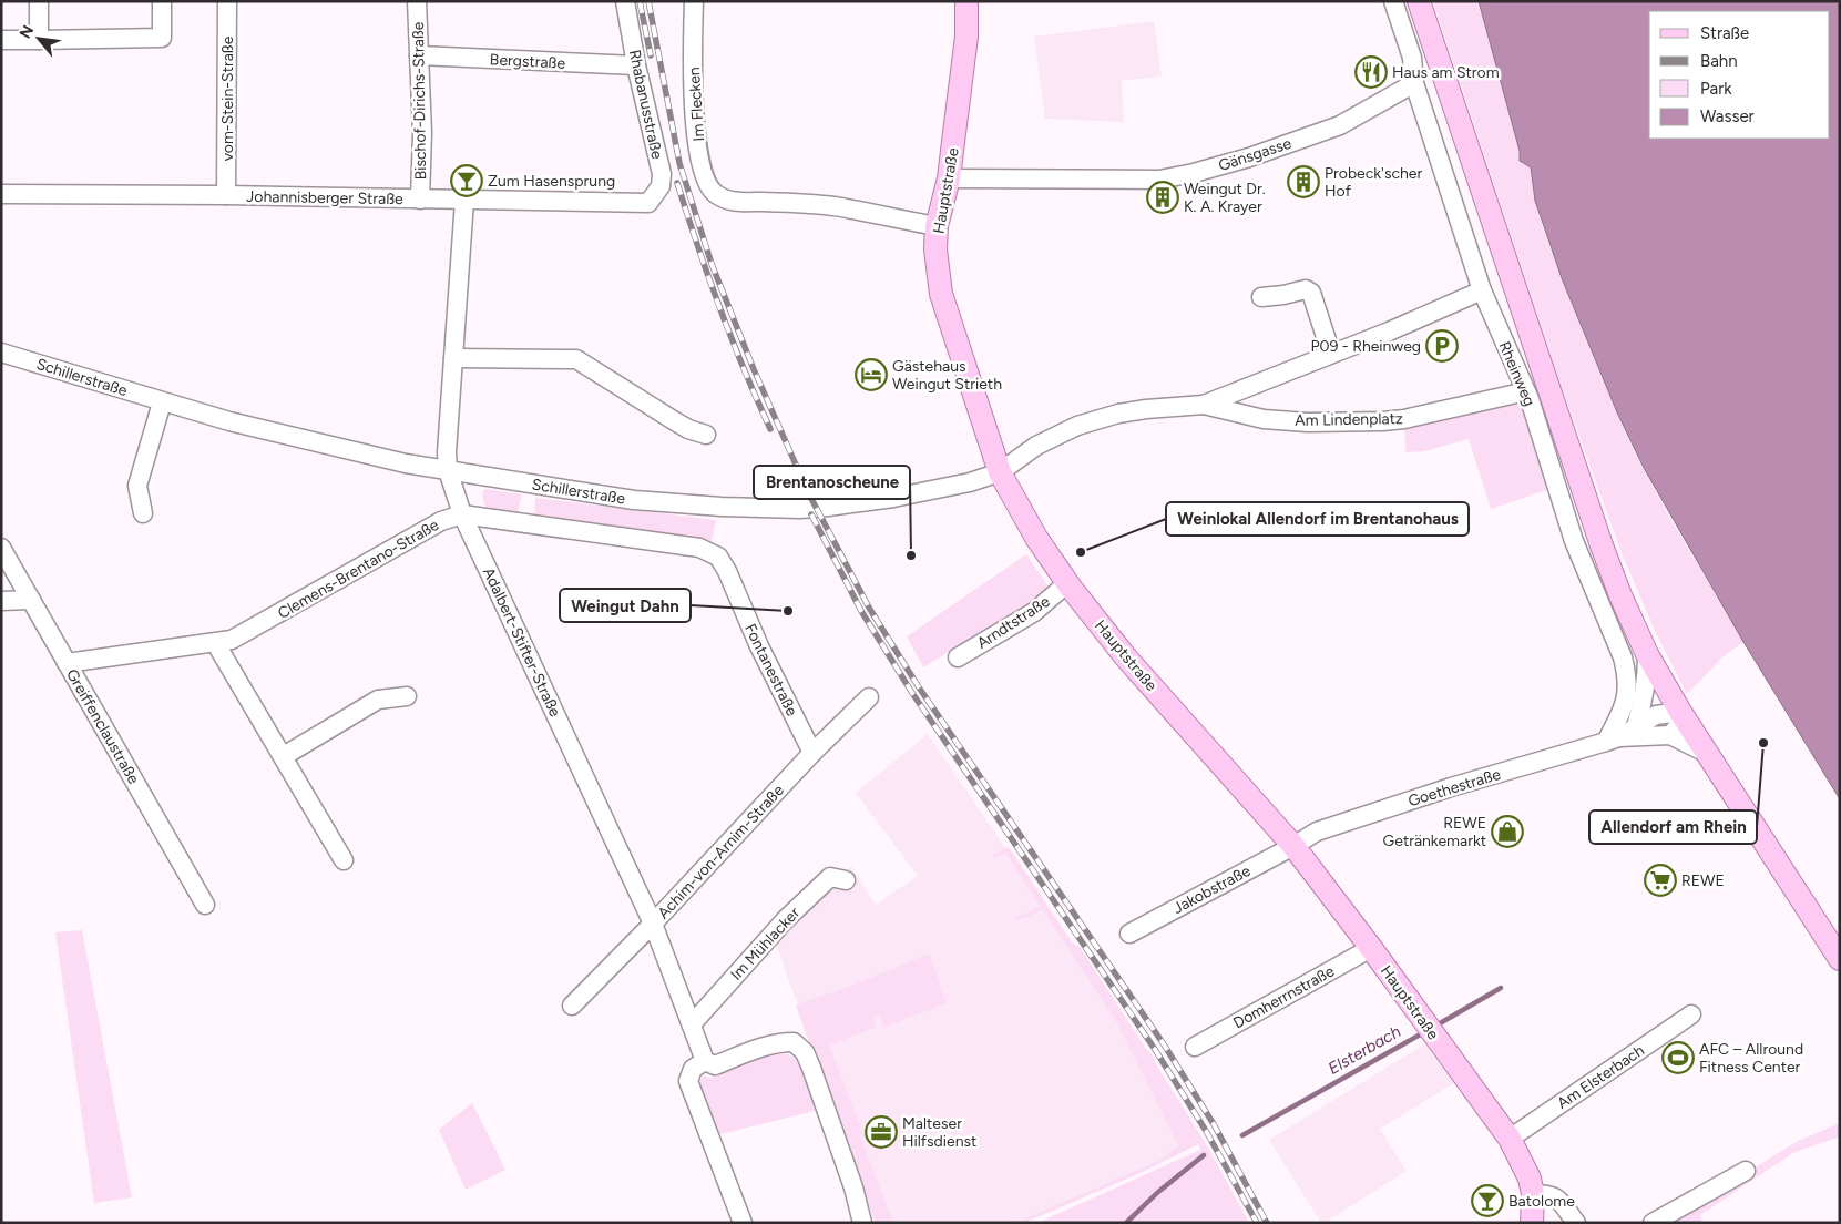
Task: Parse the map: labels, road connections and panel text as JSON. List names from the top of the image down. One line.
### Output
{"streets":{"main road":["Hauptstraße"],"street":["Bergstraße","vom-Stein-Straße","Bischof-Dirichs-Straße","Rhabanusstraße","Im Flecken","Gänsgasse","Johannisberger Straße","Rheinweg","Schillerstraße","Am Lindenplatz","Clemens-Brentano-Straße","Arndtstraße","Adalbert-Stifter-Straße","Fontanestraße","Greiffenclaustraße","Goethestraße","Achim-von-Arnim-Straße","Jakobstraße","Im Mühlacker","Domherrnstraße","Am Elsterbach"]},"crossings":[["Bergstraße","Bischof-Dirichs-Straße"],["Bergstraße","Rhabanusstraße"],["vom-Stein-Straße","Johannisberger Straße"],["Bischof-Dirichs-Straße","Johannisberger Straße"],["Rhabanusstraße","Johannisberger Straße"],["Im Flecken","Hauptstraße"],["Gänsgasse","Hauptstraße"],["Gänsgasse","Rheinweg"],["Hauptstraße","Schillerstraße"],["Hauptstraße","Am Lindenplatz"],["Hauptstraße","Arndtstraße"],["Hauptstraße","Goethestraße"],["Hauptstraße","Jakobstraße"],["Hauptstraße","Domherrnstraße"],["Hauptstraße","Am Elsterbach"],["Johannisberger Straße","Adalbert-Stifter-Straße"],["Rheinweg","Am Lindenplatz"],["Rheinweg","Goethestraße"],["Schillerstraße","Am Lindenplatz"],["Schillerstraße","Adalbert-Stifter-Straße"],["Clemens-Brentano-Straße","Adalbert-Stifter-Straße"],["Clemens-Brentano-Straße","Fontanestraße"],["Clemens-Brentano-Straße","Greiffenclaustraße"],["Adalbert-Stifter-Straße","Achim-von-Arnim-Straße"],["Adalbert-Stifter-Straße","Im Mühlacker"],["Fontanestraße","Achim-von-Arnim-Straße"],["Goethestraße","Jakobstraße"]],"water":["Elsterbach"],"places":{"restaurant":["Haus am Strom"],"bar":["Zum Hasensprung","Batolome"],"building":["Probeck'scher Hof","Weingut Dr. K. A. Krayer"],"parking":["P09 - Rheinweg"],"hotel":["Gästehaus Weingut Strieth"],"other":["Weinlokal Allendorf im Brentanohaus","Brentanoscheune","Weingut Dahn","Allendorf am Rhein"],"shop":["REWE Getränkemarkt"],"supermarket":["REWE"],"sports":["AFC – Allround Fitness Center"],"office":["Malteser Hilfsdienst"]},"legend":["Straße","Bahn","Park","Wasser"],"north":"top left"}
